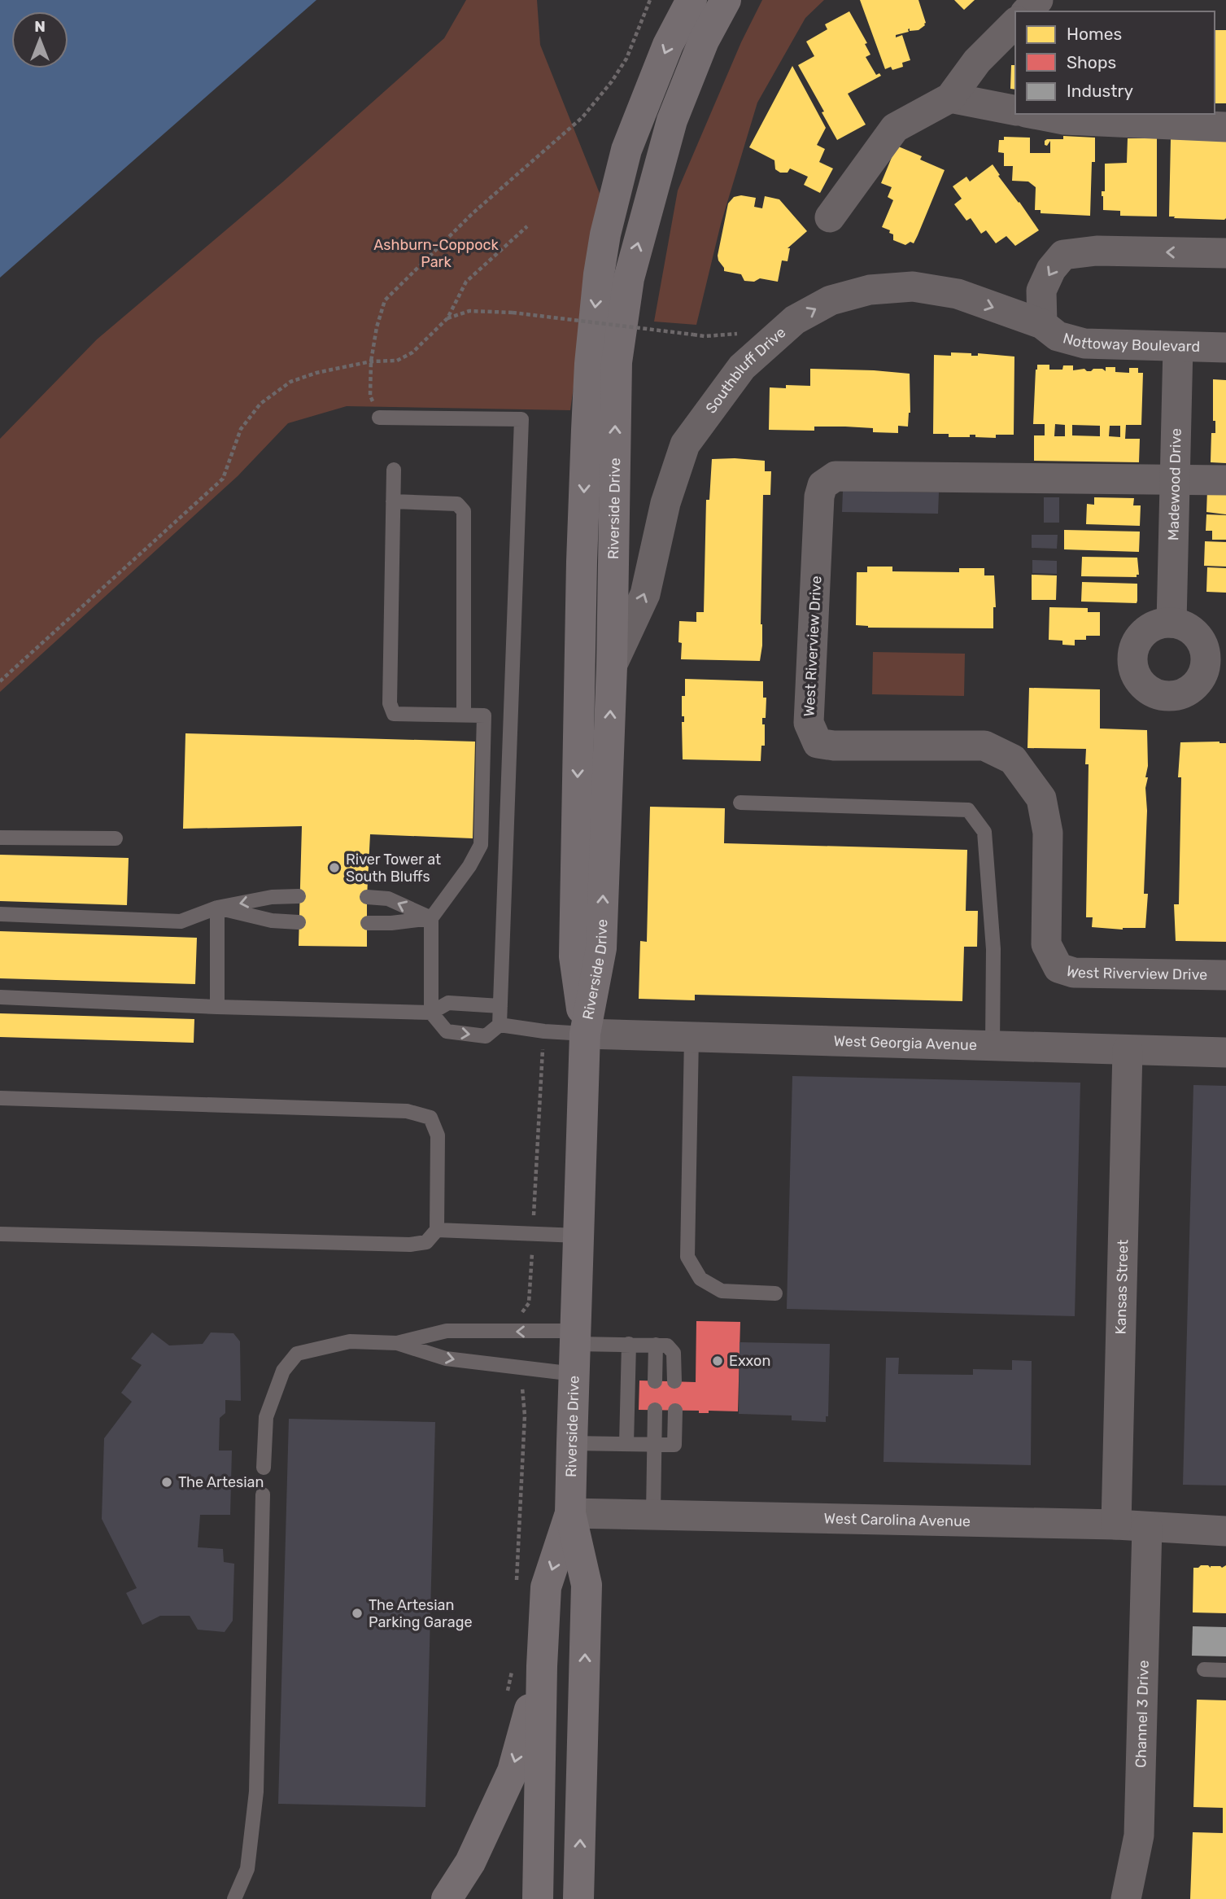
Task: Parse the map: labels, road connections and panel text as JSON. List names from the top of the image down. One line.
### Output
{"streets":{"main road":["Riverside Drive"],"street":["Nottoway Boulevard","Southbluff Drive","Madewood Drive","West Riverview Drive","West Georgia Avenue","Kansas Street","West Carolina Avenue","Channel 3 Drive"]},"crossings":[["Nottoway Boulevard","Southbluff Drive"],["Nottoway Boulevard","Madewood Drive"],["Southbluff Drive","Riverside Drive"],["Madewood Drive","West Riverview Drive"],["Riverside Drive","West Georgia Avenue"],["Riverside Drive","West Carolina Avenue"],["West Georgia Avenue","Kansas Street"],["Kansas Street","West Carolina Avenue"],["West Carolina Avenue","Channel 3 Drive"]],"parks":["Ashburn-Coppock Park"],"places":["River Tower at South Bluffs","Exxon","The Artesian","The Artesian Parking Garage"],"legend":["Homes","Shops","Industry"],"north":"top"}
